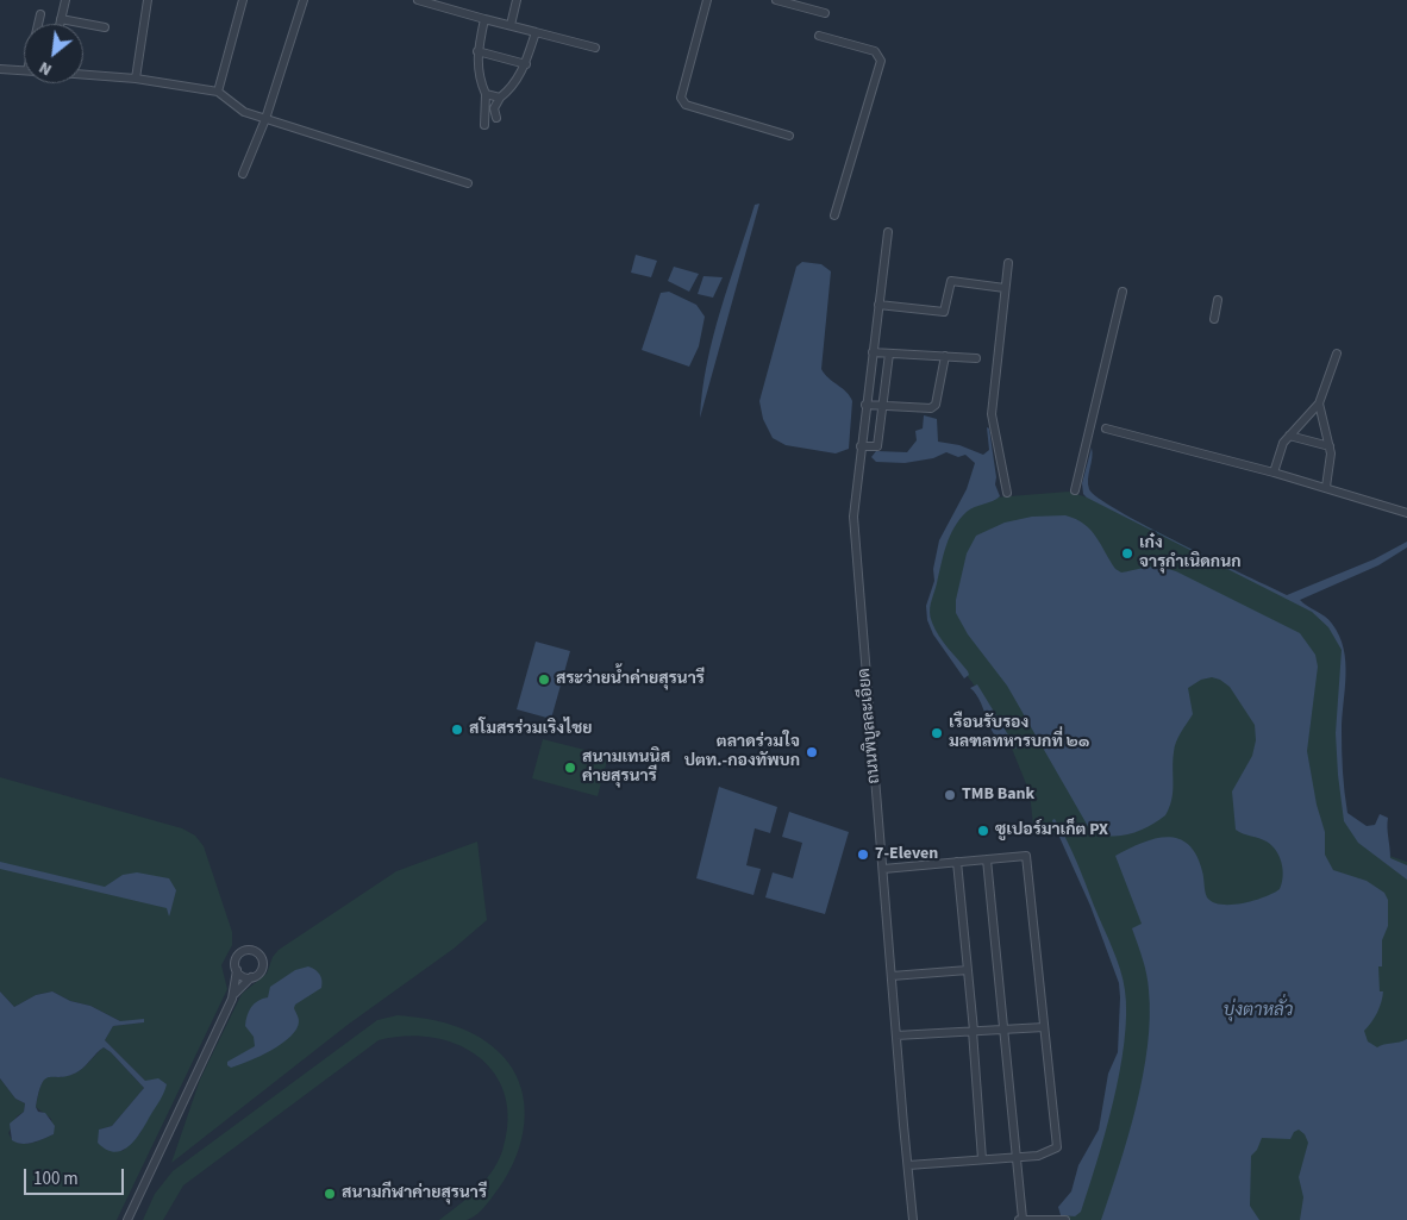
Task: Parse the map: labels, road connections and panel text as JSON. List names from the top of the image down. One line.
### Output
{"streets":{"street":["ถนนพิบูลละเอียด"]},"water":["บุ่งตาหลั่ว"],"places":["เก๋ง จารุกำเนิดกนก","สระว่ายนํ้าค่ายสุรนารี","สโมสรร่วมเริงไชย","เรือนรับรอง มลฑลทหารบกที่ ๒๑","ตลาดร่วมใจ ปตท.-กองทัพบก","สนามเทนนิส ค่ายสุรนารี","TMB Bank","ซูเปอร์มาเก็ต PX","7-Eleven","สนามกีฬาค่ายสุรนารี"],"scale_bar":"100 m","north":"bottom left"}
